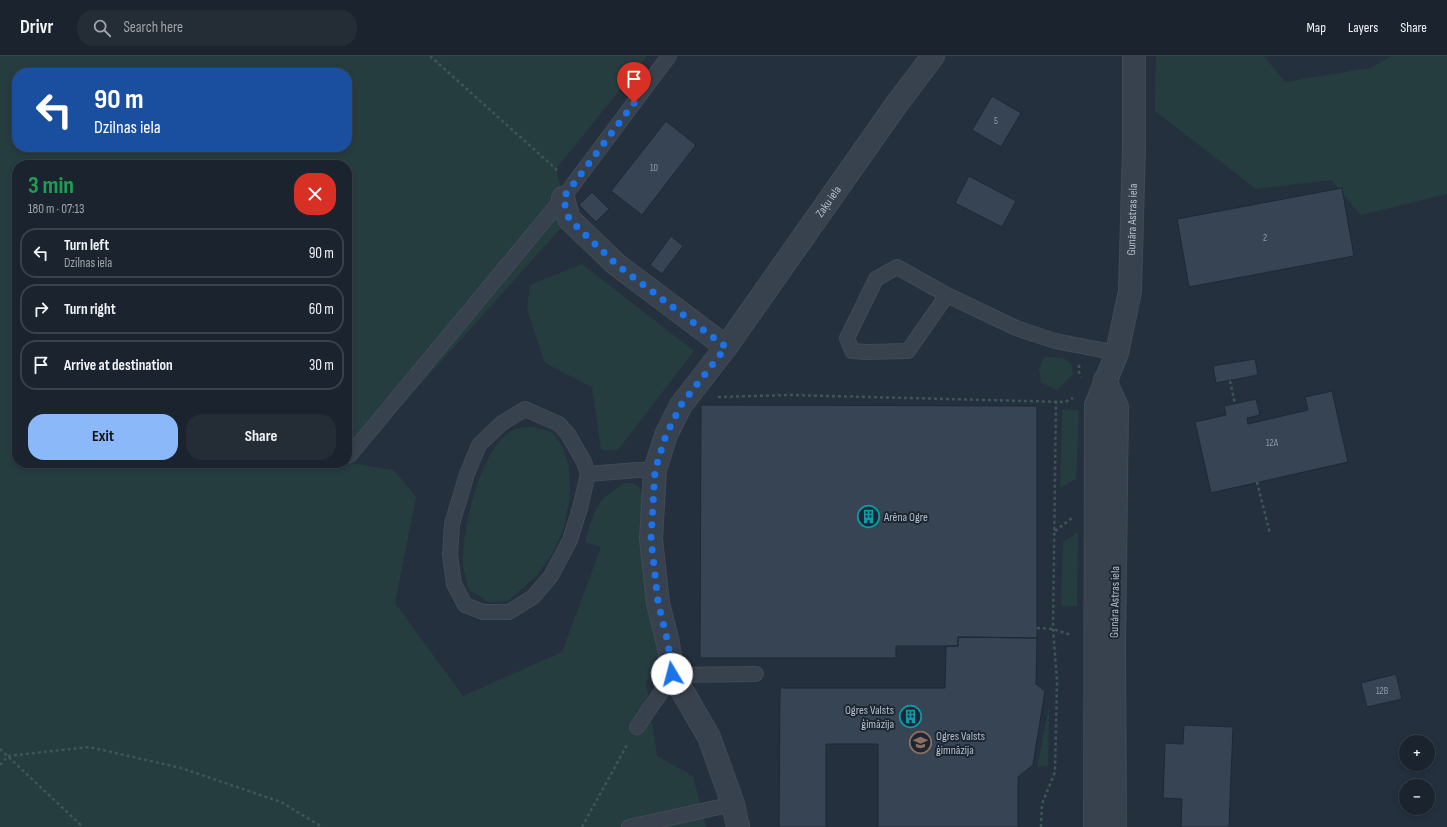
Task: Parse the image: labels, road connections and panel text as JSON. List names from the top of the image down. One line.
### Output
{"streets":{"street":["Zaķu iela","Gunāra Astras iela"]},"places":{"building":["Arēna Ogre","Ogres Valsts ģimāzija"],"school or university":["Ogres Valsts ģimnāzija"]},"house_numbers":["5","10","2","12A","12B"],"page":{"header":"Drivr","search":"Search here","nav":["Map","Layers","Share"],"turn":["90 m","Dzilnas iela"],"heading":["3 min","180 m · 07:13"],"list":[{"name":"Turn left","note":"Dzilnas iela","value":"90 m"},{"name":"Turn right","value":"60 m"},{"name":"Arrive at destination","value":"30 m"}],"buttons":["Exit","Share"],"map_buttons":["+","−"]}}
